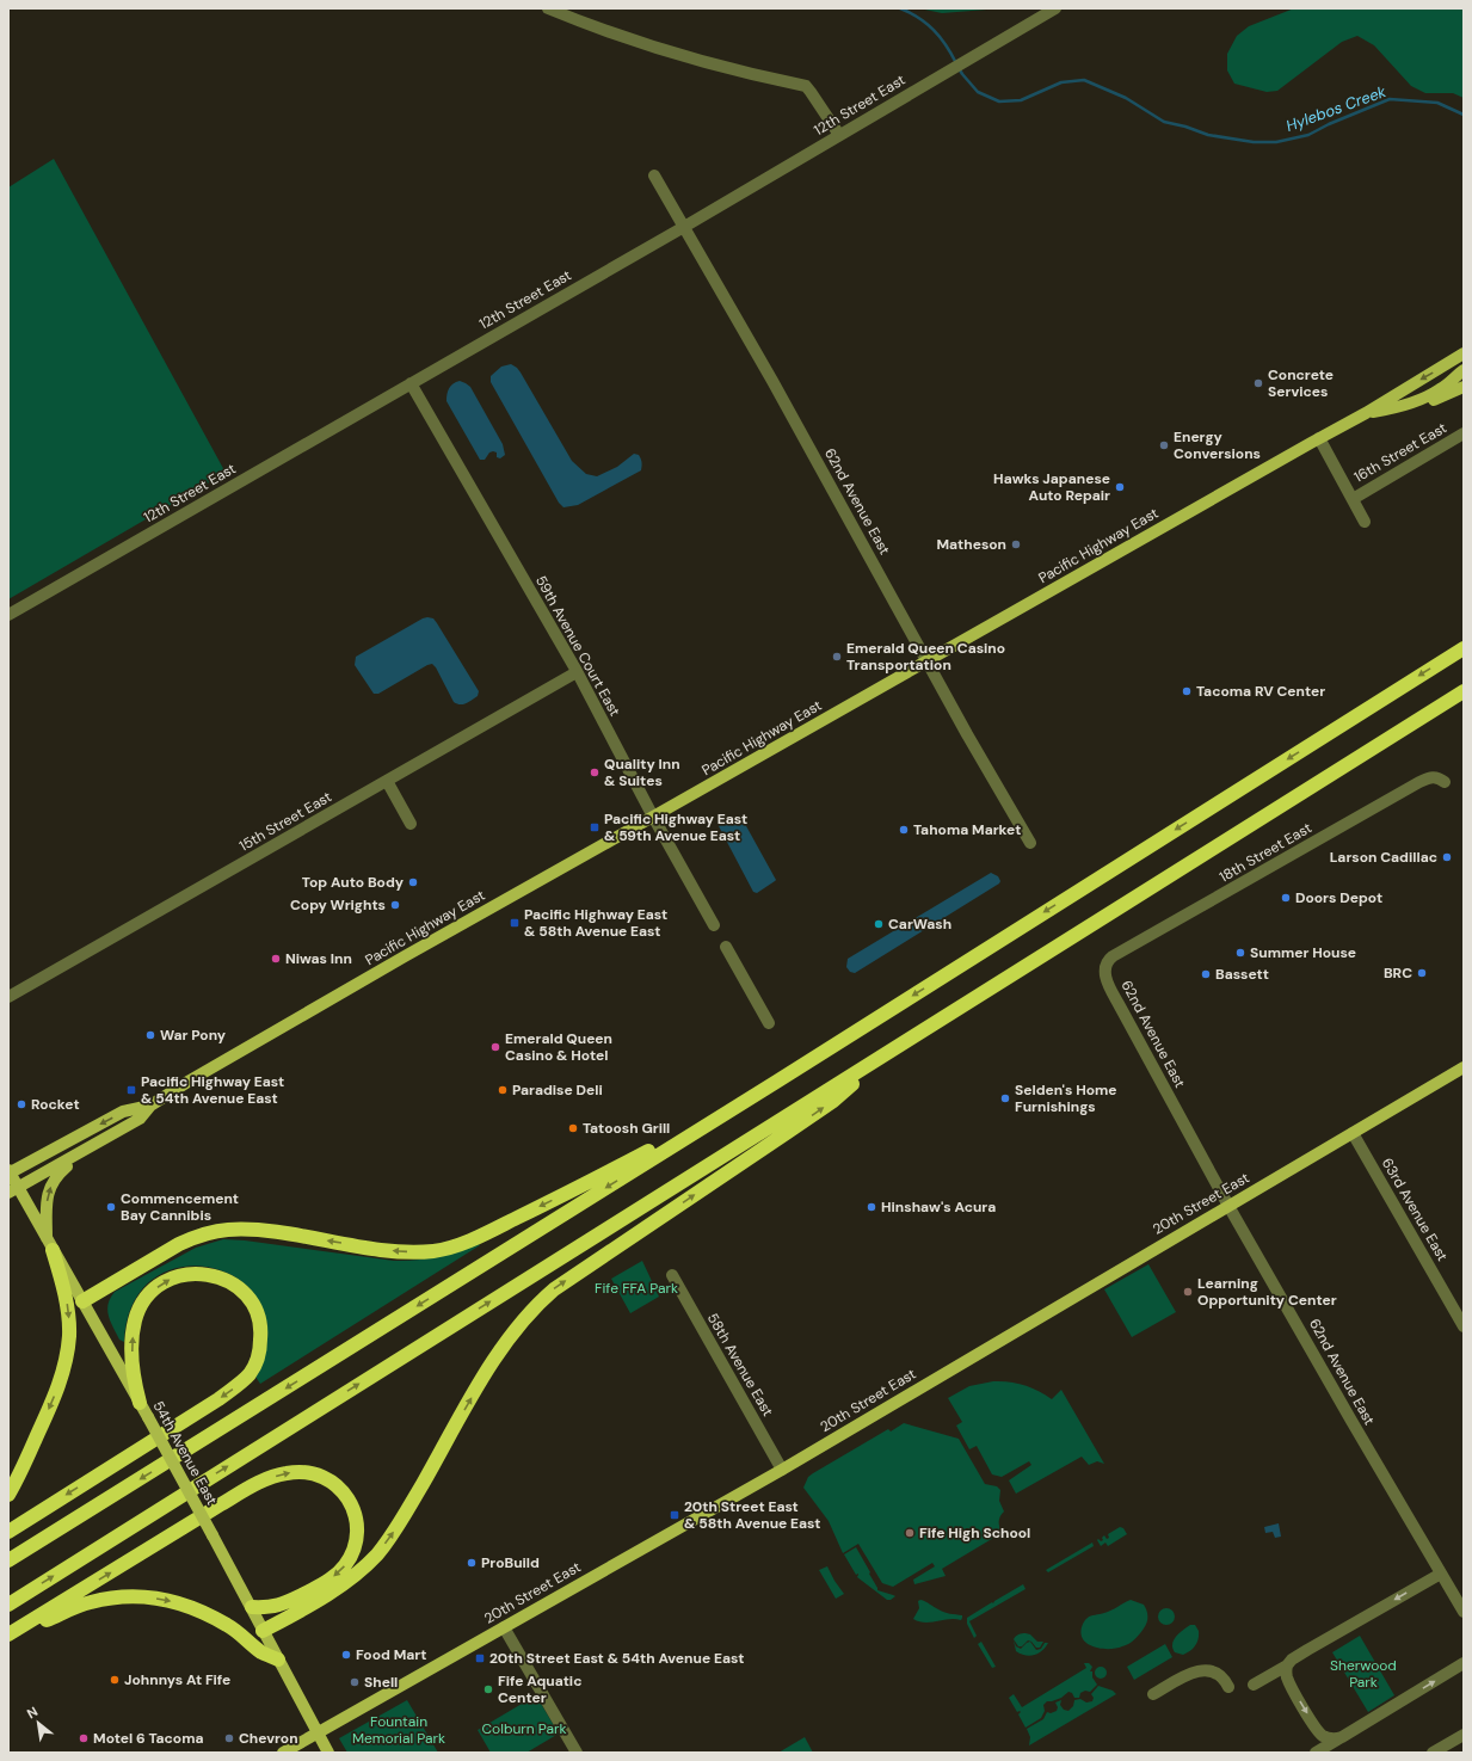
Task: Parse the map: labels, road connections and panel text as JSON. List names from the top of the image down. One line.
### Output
{"streets":{"main road":["Pacific Highway East","20th Street East","54th Avenue East"],"street":["12th Street East","16th Street East","62nd Avenue East","59th Avenue Court East","15th Street East","18th Street East","63rd Avenue East","58th Avenue East"]},"crossings":[["12th Street East","62nd Avenue East"],["12th Street East","59th Avenue Court East"],["62nd Avenue East","Pacific Highway East"],["62nd Avenue East","18th Street East"],["62nd Avenue East","20th Street East"],["Pacific Highway East","59th Avenue Court East"],["Pacific Highway East","54th Avenue East"],["59th Avenue Court East","15th Street East"],["20th Street East","63rd Avenue East"],["20th Street East","58th Avenue East"],["20th Street East","54th Avenue East"]],"water":["Hylebos Creek"],"parks":["Fife FFA Park","Sherwood Park","Fountain Memorial Park","Colburn Park"],"places":{"other":["Concrete Services","Energy Conversions","Hawks Japanese Auto Repair","Matheson","Emerald Queen Casino Transportation","Tacoma RV Center","Quality Inn & Suites","Tahoma Market","Larson Cadillac","Top Auto Body","Doors Depot","Copy Wrights","CarWash","Summer House","Niwas Inn","BRC","Bassett","War Pony","Emerald Queen Casino & Hotel","Paradise Deli","Selden's Home Furnishings","Rocket","Tatoosh Grill","Commencement Bay Cannibis","Hinshaw's Acura","Learning Opportunity Center","Fife High School","ProBuild","Food Mart","Johnnys At Fife","Shell","Fife Aquatic Center","Motel 6 Tacoma","Chevron"],"transit":["Pacific Highway East & 59th Avenue East","Pacific Highway East & 58th Avenue East","Pacific Highway East & 54th Avenue East","20th Street East & 58th Avenue East","20th Street East & 54th Avenue East"]},"north":"top left"}
